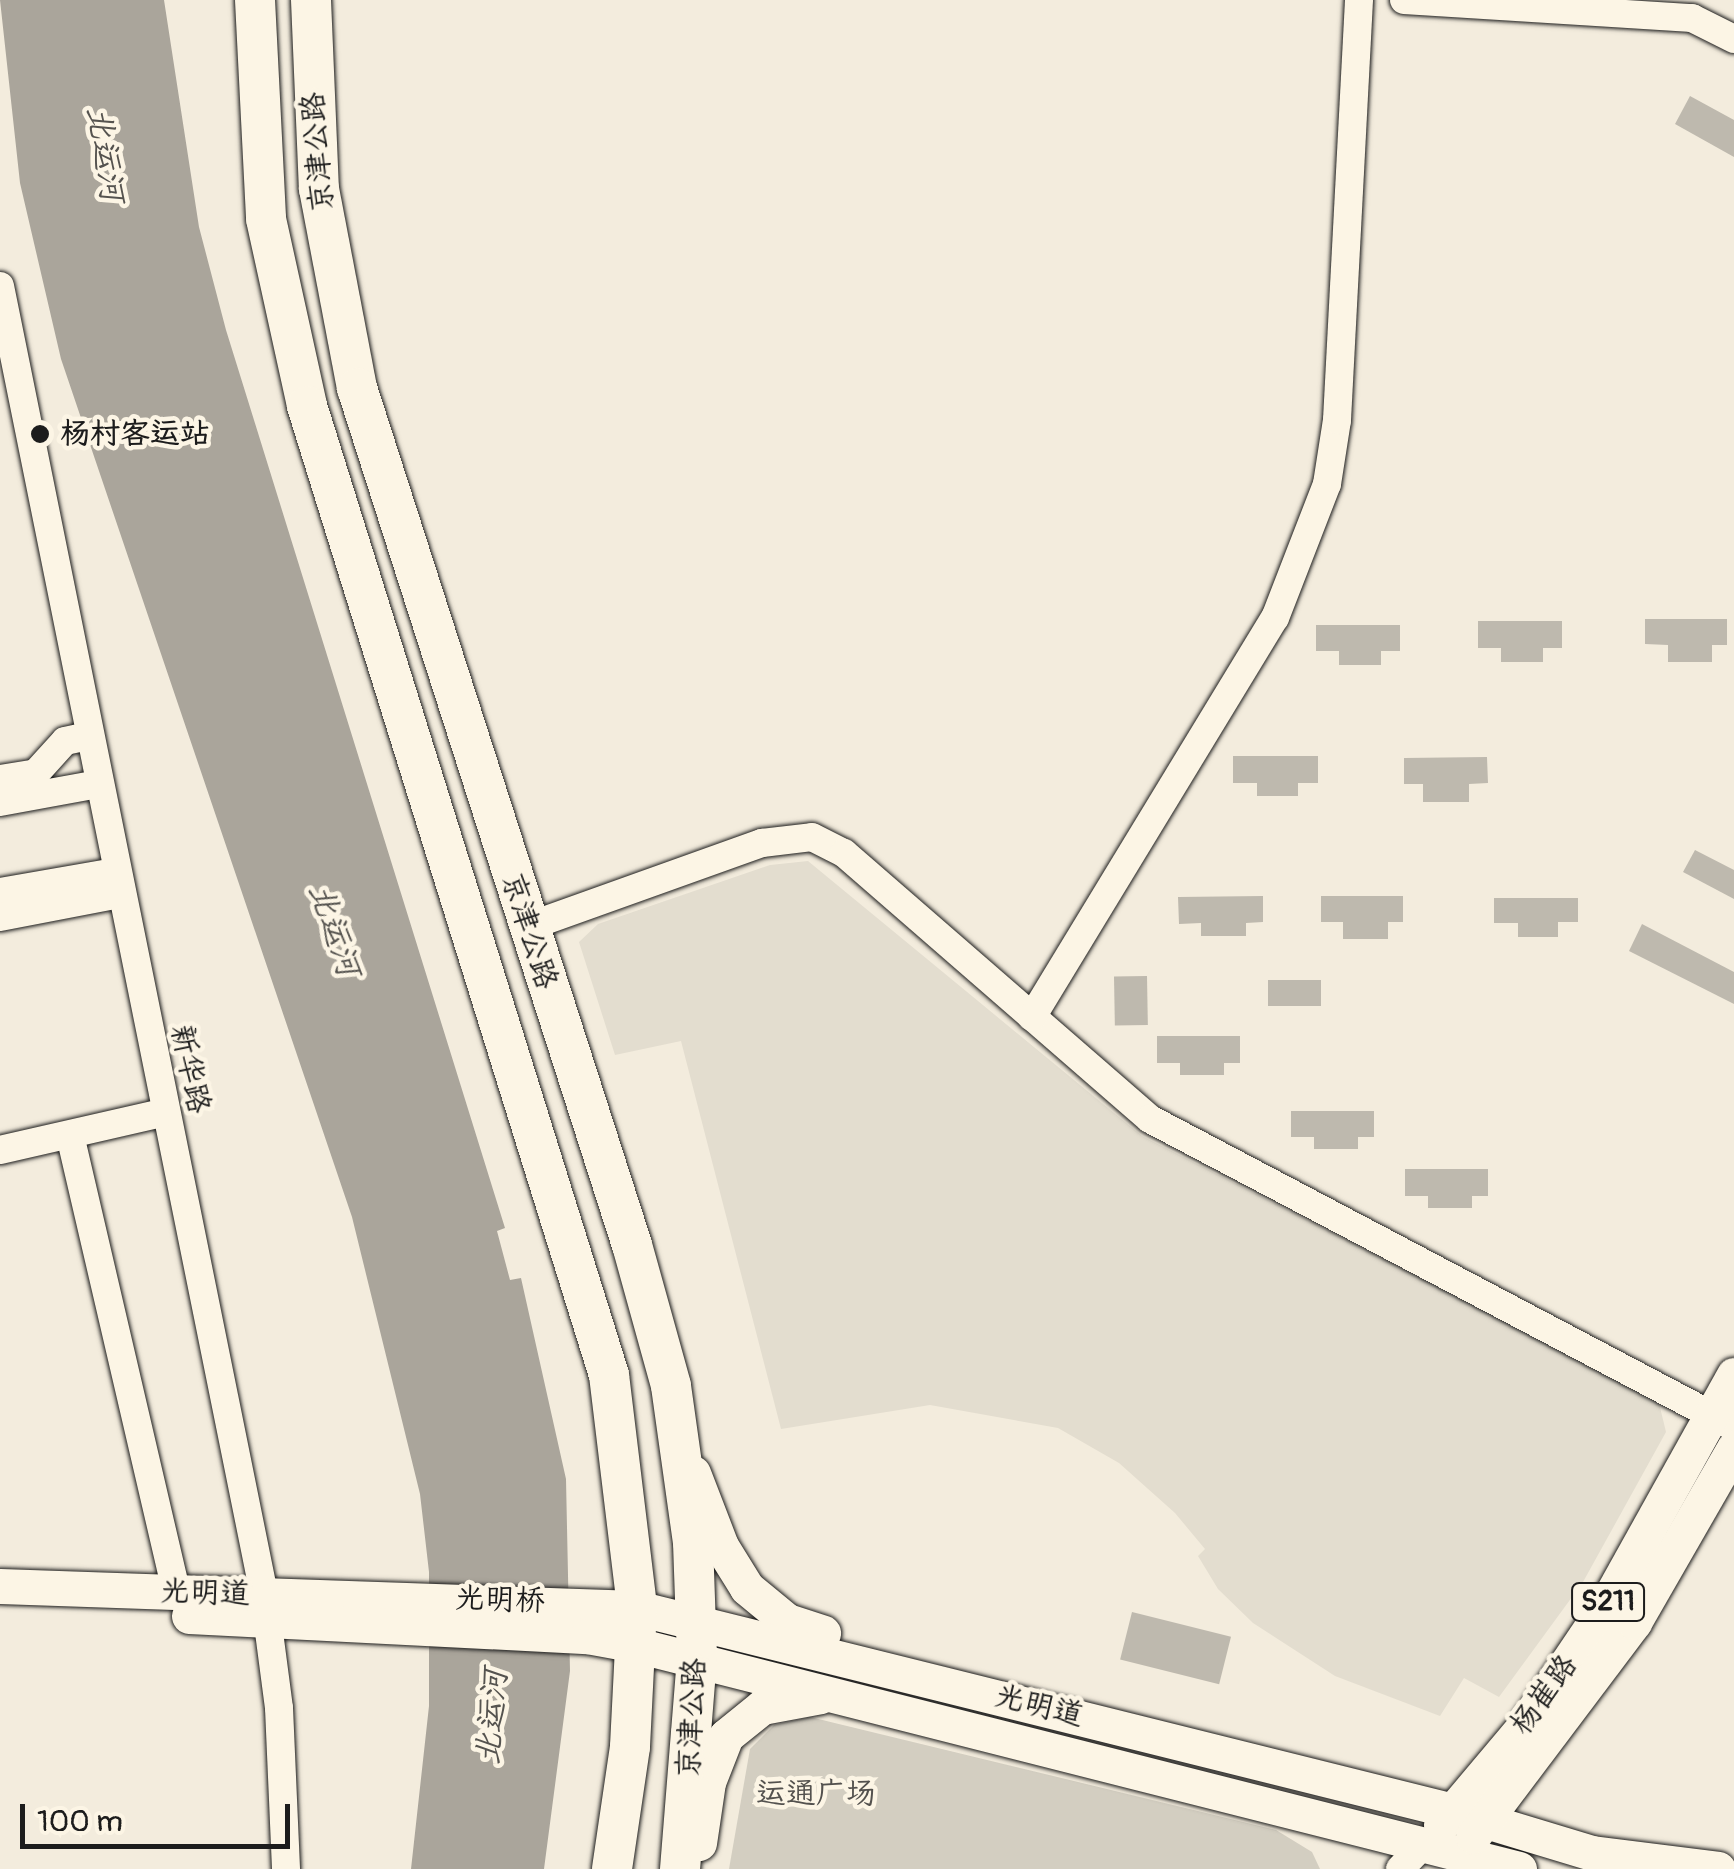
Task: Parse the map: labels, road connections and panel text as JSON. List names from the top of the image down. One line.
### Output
{"streets":{"highway":["京津公路"],"main road":["光明道","光明桥","S211","杨崔路"],"street":["新华路"]},"crossings":[["京津公路","光明道"],["新华路","光明道"],["光明道","光明桥"],["光明道","杨崔路"]],"water":["北运河"],"parks":["运通广场"],"places":["杨村客运站"],"scale_bar":"100 m"}
